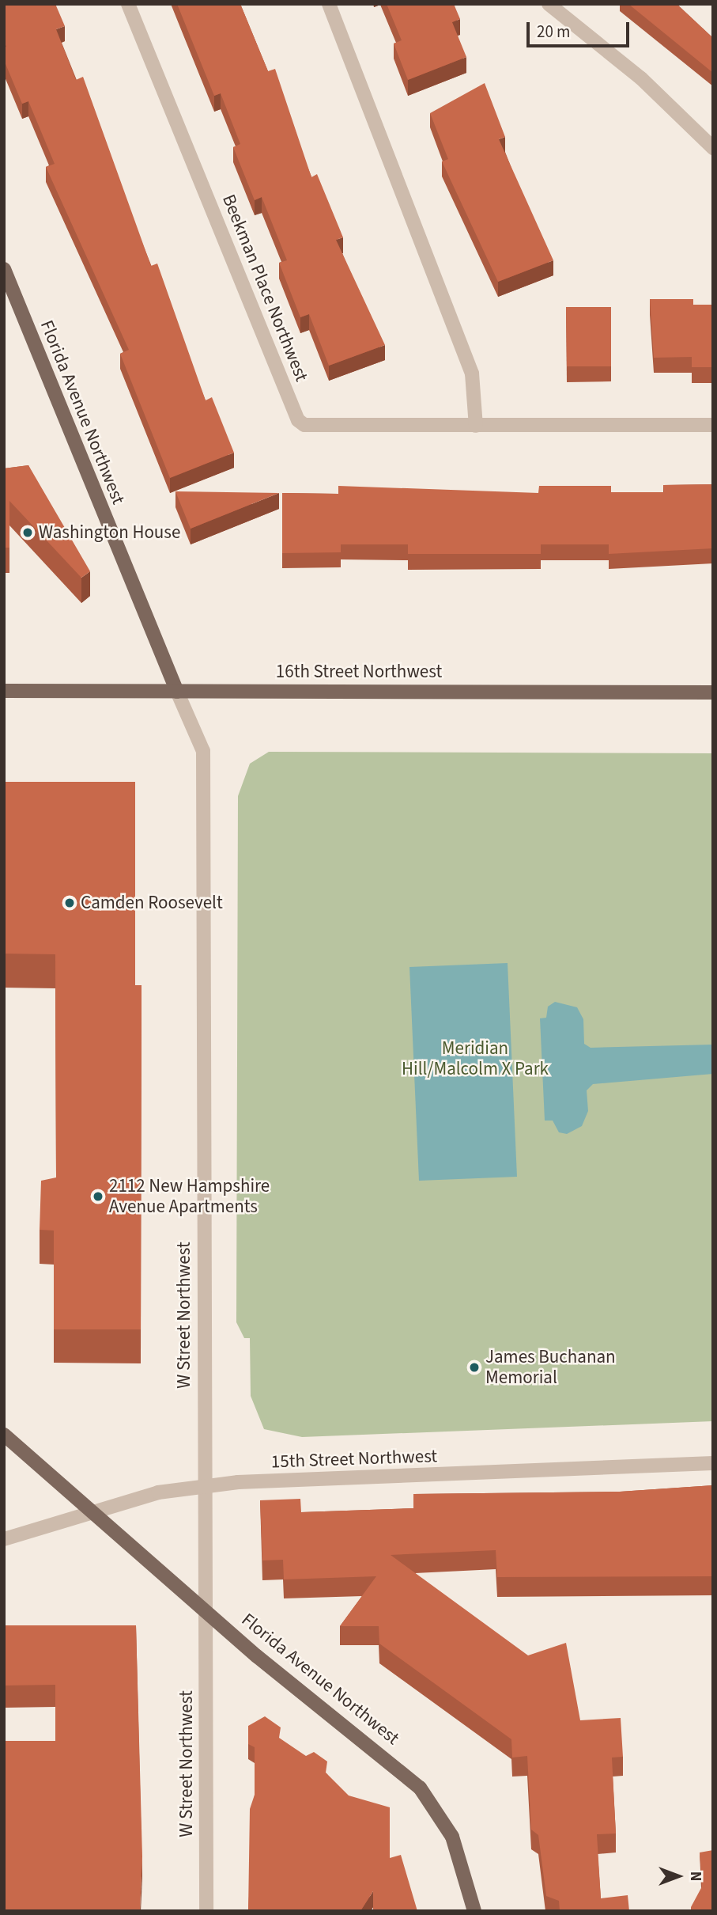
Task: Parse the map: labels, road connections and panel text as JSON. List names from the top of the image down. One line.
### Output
{"streets":{"main road":["Florida Avenue Northwest","16th Street Northwest"],"street":["Beekman Place Northwest","W Street Northwest","15th Street Northwest"]},"crossings":[["Florida Avenue Northwest","16th Street Northwest"],["Florida Avenue Northwest","W Street Northwest"],["Florida Avenue Northwest","15th Street Northwest"],["16th Street Northwest","W Street Northwest"],["W Street Northwest","15th Street Northwest"]],"parks":["Meridian Hill/Malcolm X Park"],"places":["Washington House","Camden Roosevelt","2112 New Hampshire Avenue Apartments","James Buchanan Memorial"],"scale_bar":"20 m","north":"right"}
